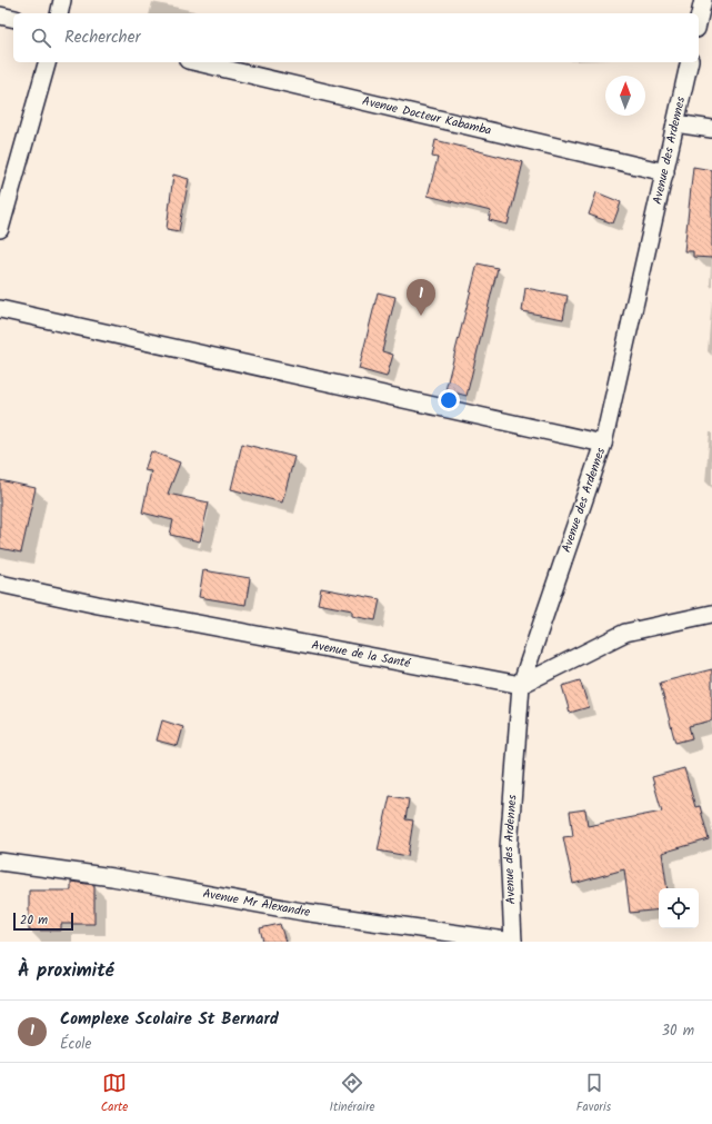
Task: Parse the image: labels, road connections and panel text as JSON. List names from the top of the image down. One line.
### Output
{"streets":{"street":["Avenue Docteur Kabamba","Avenue des Ardennes","Avenue de la Santé","Avenue Mr Alexandre"]},"crossings":[["Avenue Docteur Kabamba","Avenue des Ardennes"],["Avenue des Ardennes","Avenue de la Santé"],["Avenue des Ardennes","Avenue Mr Alexandre"]],"scale_bar":"20 m","north":"top","page":{"search":"Rechercher","pins":"1","scale":"20 m","heading":"À proximité","list":[{"mark":"1","name":"Complexe Scolaire St Bernard","note":"École","value":"30 m"}],"nav":["Carte","Itinéraire","Favoris"]}}
